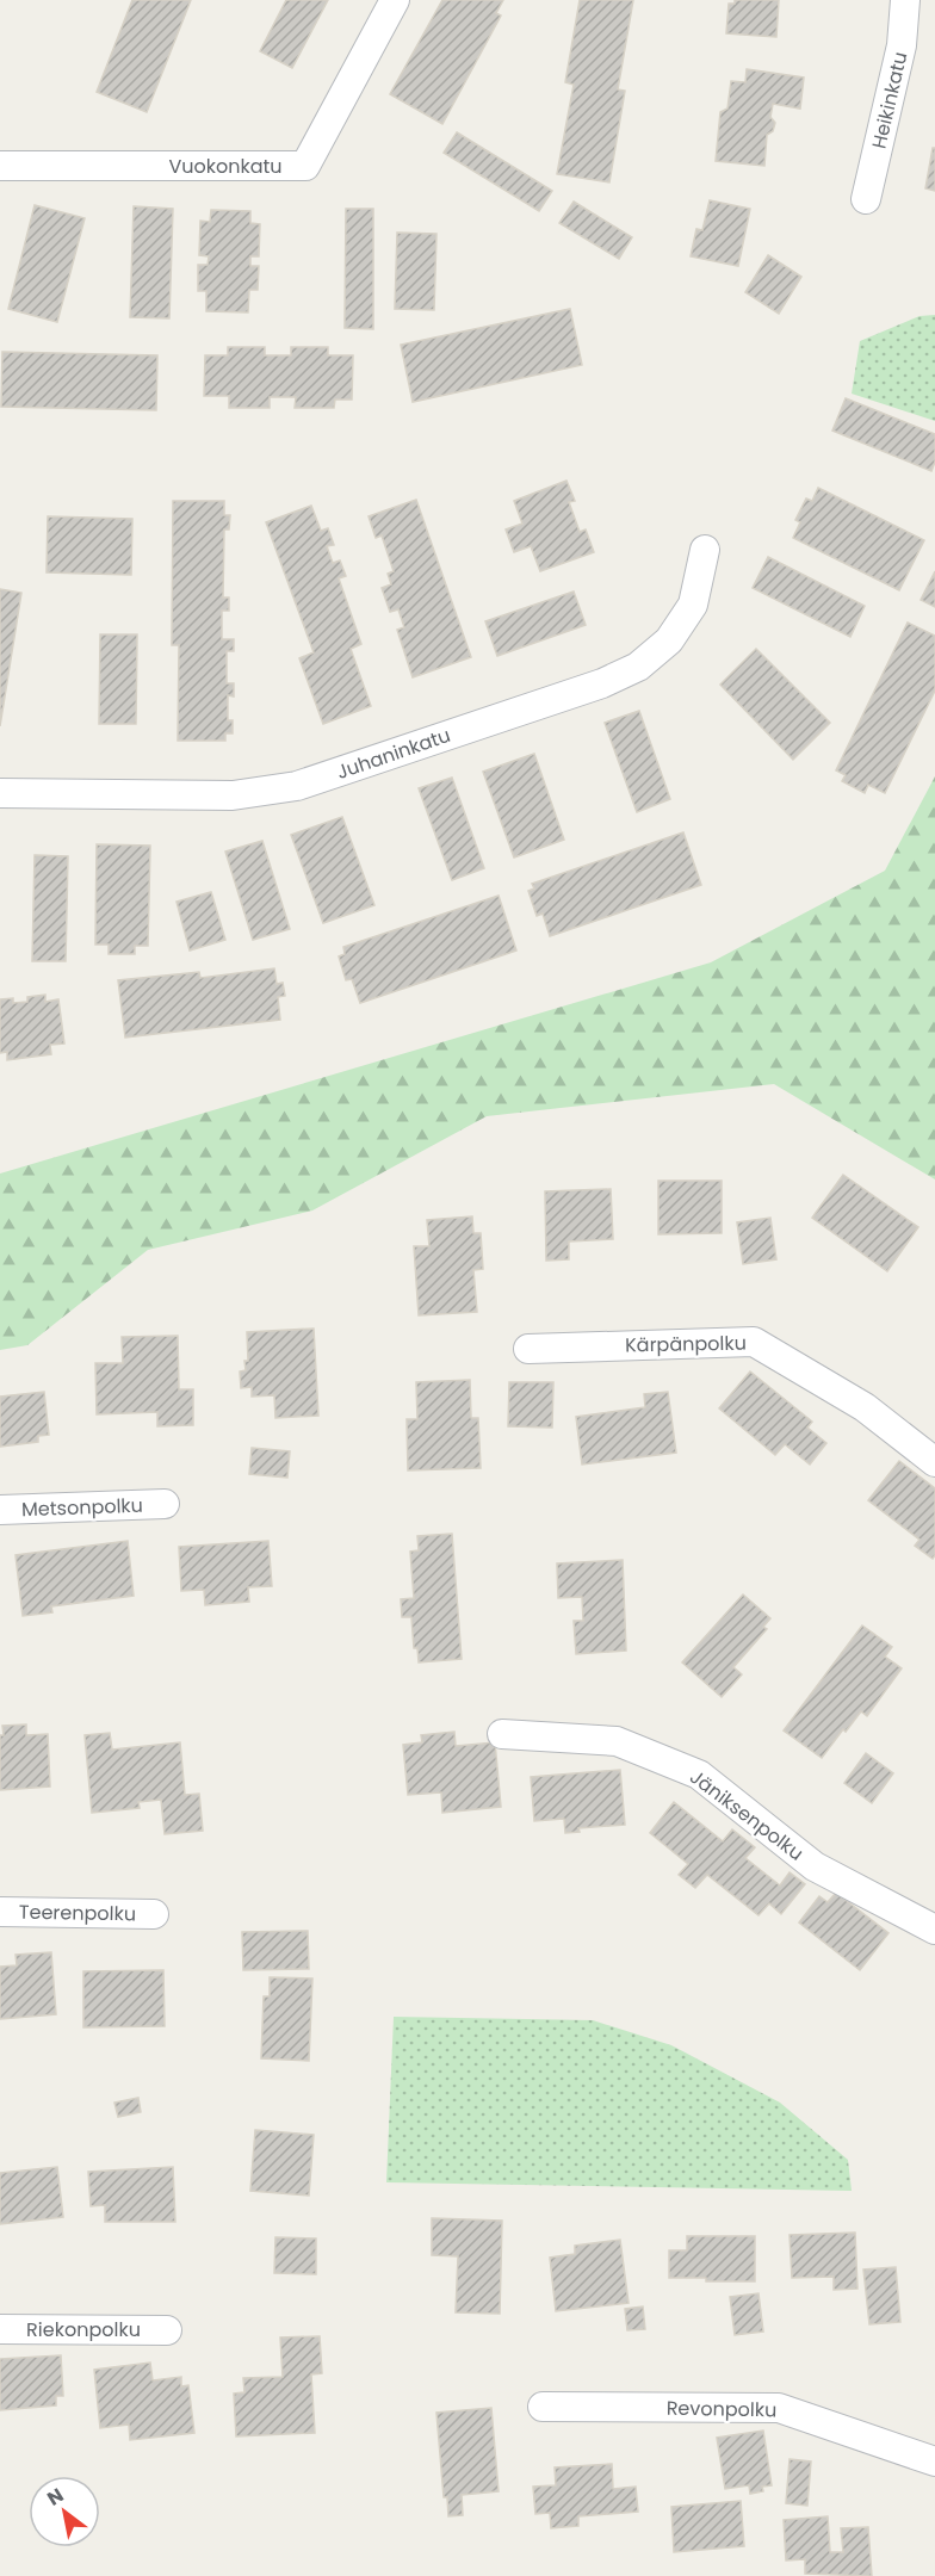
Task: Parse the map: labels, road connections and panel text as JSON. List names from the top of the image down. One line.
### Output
{"streets":{"street":["Heikinkatu","Vuokonkatu","Juhaninkatu","Kärpänpolku","Metsonpolku","Jäniksenpolku","Teerenpolku","Riekonpolku","Revonpolku"]},"north":"top left"}
